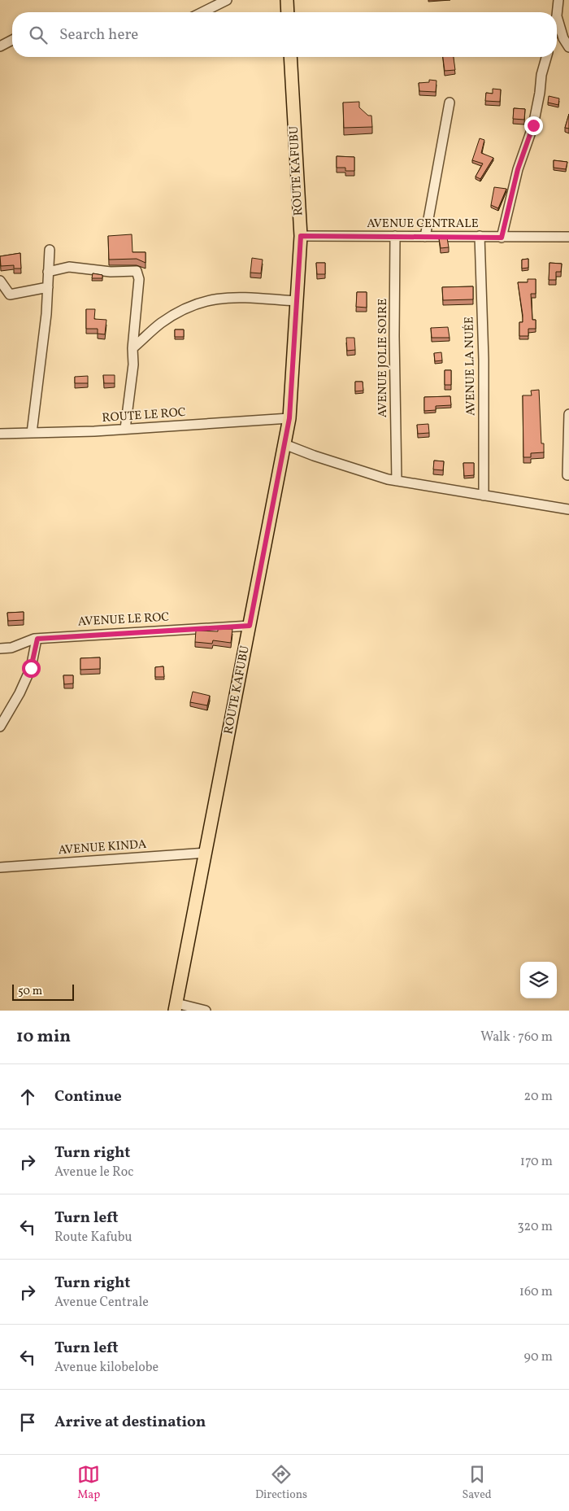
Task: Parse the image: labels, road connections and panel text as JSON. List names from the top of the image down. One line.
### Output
{"streets":{"main road":["ROUTE KAFUBU"],"street":["AVENUE CENTRALE","AVENUE JOLIE SOIRE","AVENUE LA NUÉE","ROUTE LE ROC","AVENUE LE ROC","AVENUE KINDA"]},"crossings":[["ROUTE KAFUBU","AVENUE CENTRALE"],["ROUTE KAFUBU","ROUTE LE ROC"],["ROUTE KAFUBU","AVENUE LE ROC"],["ROUTE KAFUBU","AVENUE KINDA"],["AVENUE CENTRALE","AVENUE JOLIE SOIRE"],["AVENUE CENTRALE","AVENUE LA NUÉE"]],"scale_bar":"50 m","page":{"search":"Search here","scale":"50 m","heading":["10 min","Walk · 760 m"],"list":[["Continue","20 m"],["Turn right","Avenue le Roc","170 m"],["Turn left","Route Kafubu","320 m"],["Turn right","Avenue Centrale","160 m"],["Turn left","Avenue kilobelobe","90 m"],"Arrive at destination"],"nav":["Map","Directions","Saved"]}}
